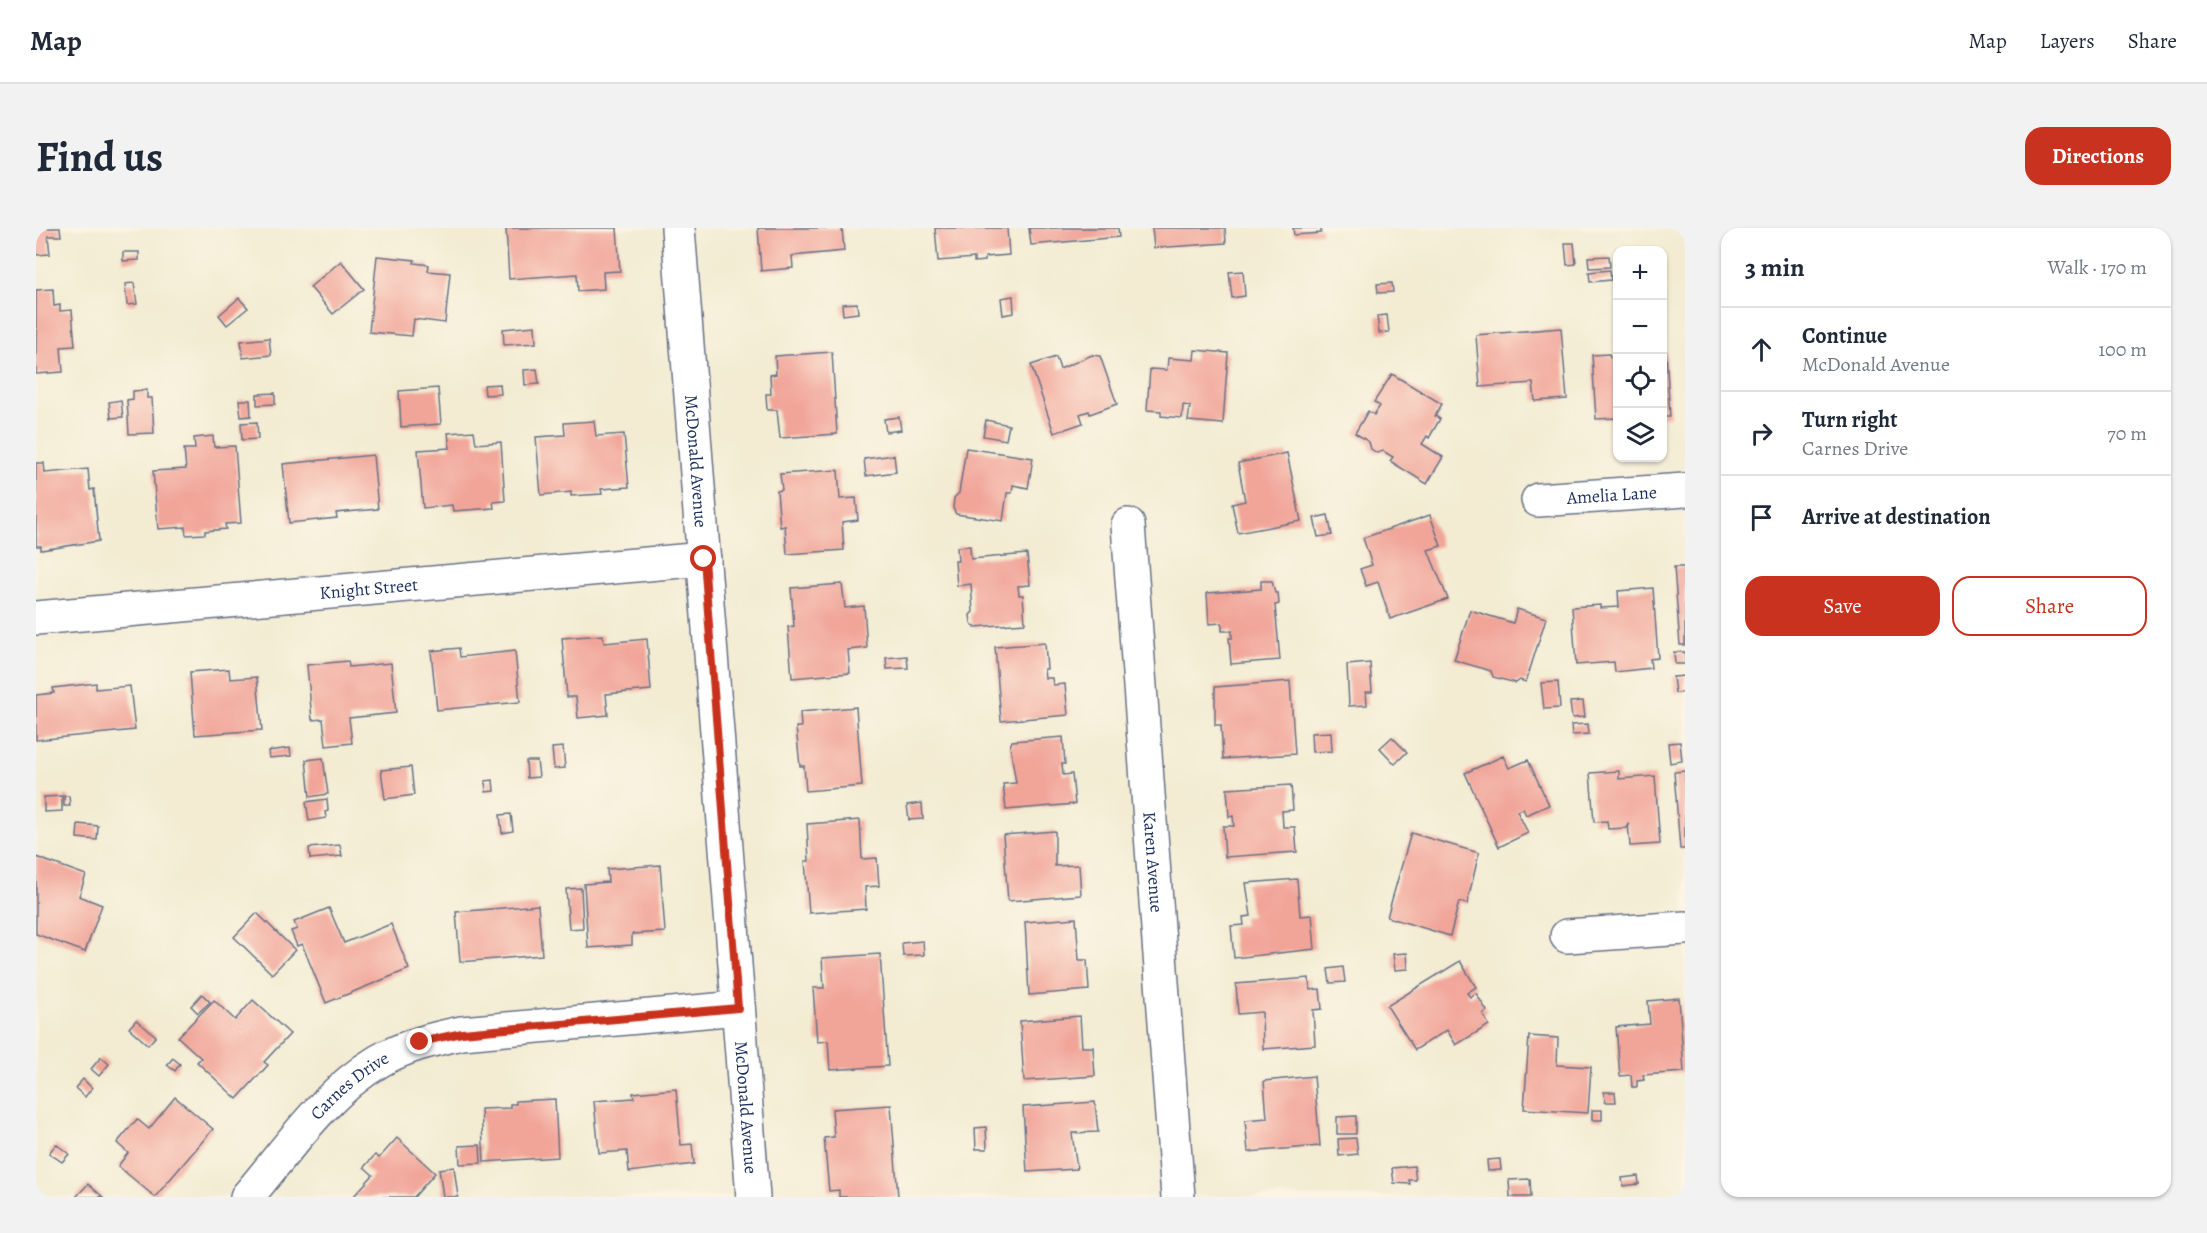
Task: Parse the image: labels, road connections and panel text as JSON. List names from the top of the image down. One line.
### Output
{"streets":{"street":["McDonald Avenue","Amelia Lane","Knight Street","Karen Avenue","Carnes Drive"]},"crossings":[["McDonald Avenue","Knight Street"],["McDonald Avenue","Carnes Drive"]],"page":{"header":"Map","nav":["Map","Layers","Share"],"buttons":["Directions",["Save","Share"]],"title":"Find us","heading":["3 min","Walk · 170 m"],"map_buttons":["+","−"],"list":[["Continue","McDonald Avenue","100 m"],["Turn right","Carnes Drive","70 m"],"Arrive at destination"]}}
